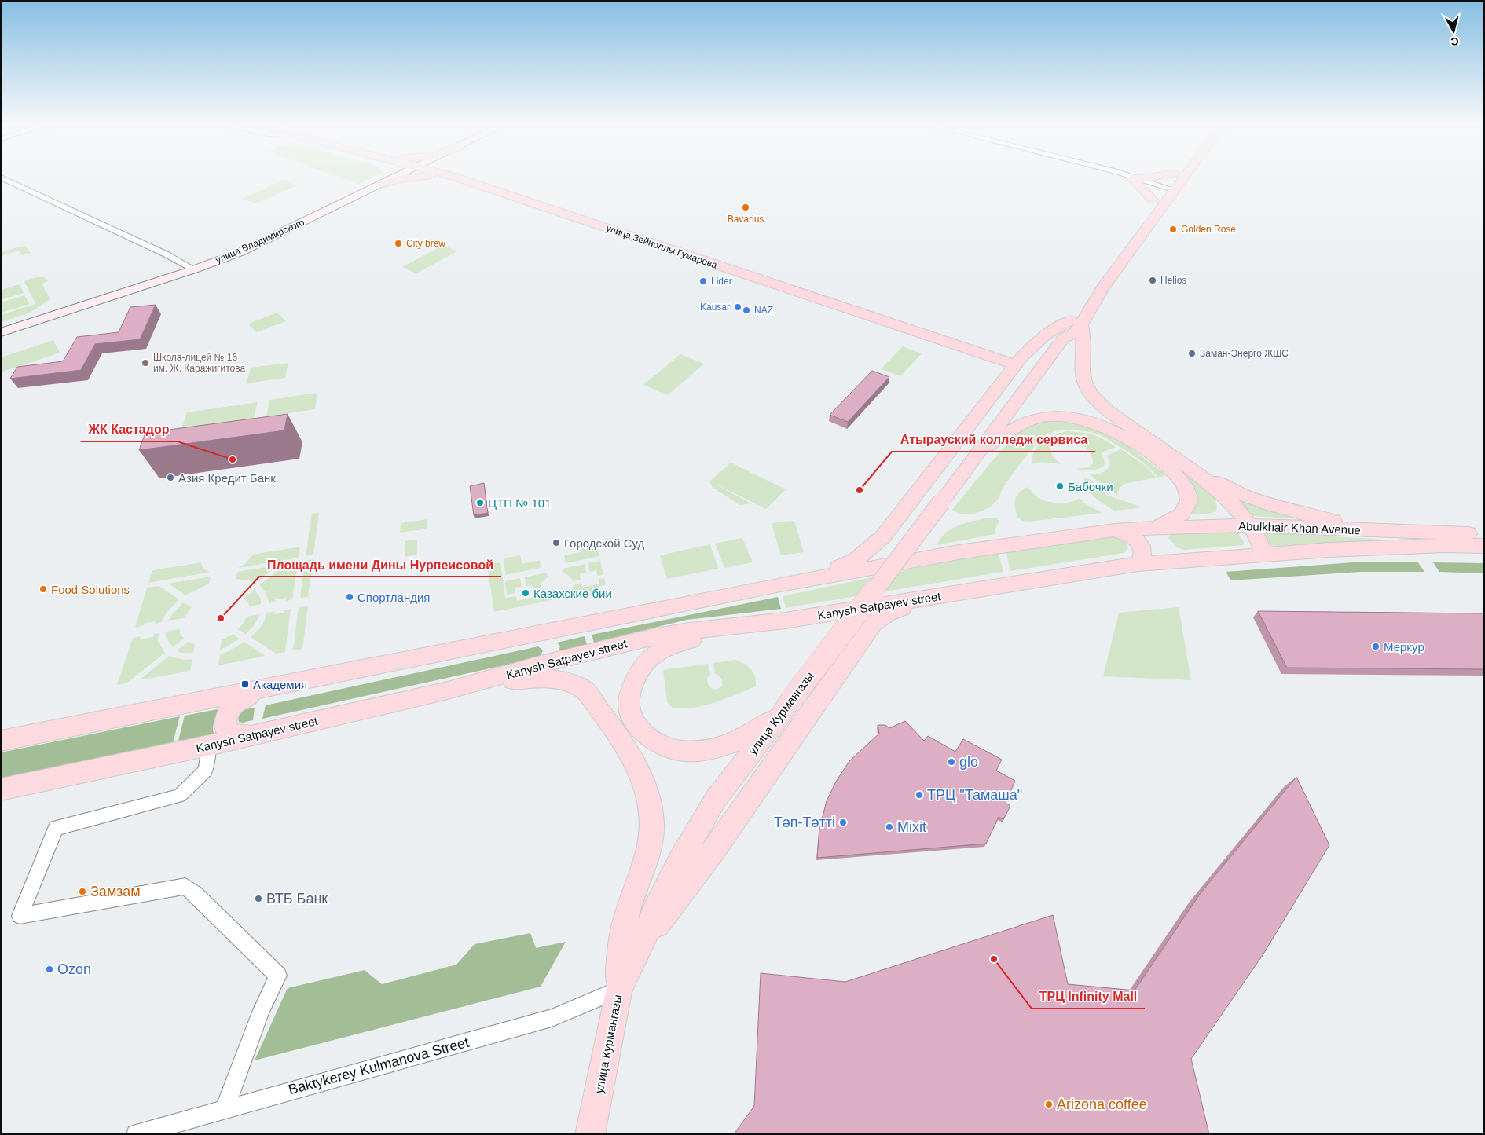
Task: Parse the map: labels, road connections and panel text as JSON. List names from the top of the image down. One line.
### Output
{"streets":{"main road":["улица Зейноллы Гумарова","Abulkhair Khan Avenue","Kanysh Satpayev street","улица Курмангазы"],"street":["улица Владимирского","Baktykerey Kulmanova Street"]},"crossings":[["Abulkhair Khan Avenue","Kanysh Satpayev street"],["улица Курмангазы","Baktykerey Kulmanova Street"]],"places":{"other":["Bavarius","Golden Rose","City brew","Helios","Lider","Kausar","NAZ","Заман-Энерго ЖШС","Школа-лицей № 16 им. Ж. Каражигитова","ЖК Кастадор","Азия Кредит Банк","Бабочки","Атырауский колледж сервиса","ЦТП № 101","Городской Суд","Food Solutions","Казахские бии","Спортландия","Площадь имени Дины Нурпеисовой","Меркур","glo","ТРЦ \"Тамаша\"","Тәп-Тәтті","Mixit","Замзам","ВТБ Банк","ТРЦ Infinity Mall","Ozon","Arizona coffee"],"transit":["Академия"]},"north":"bottom"}
